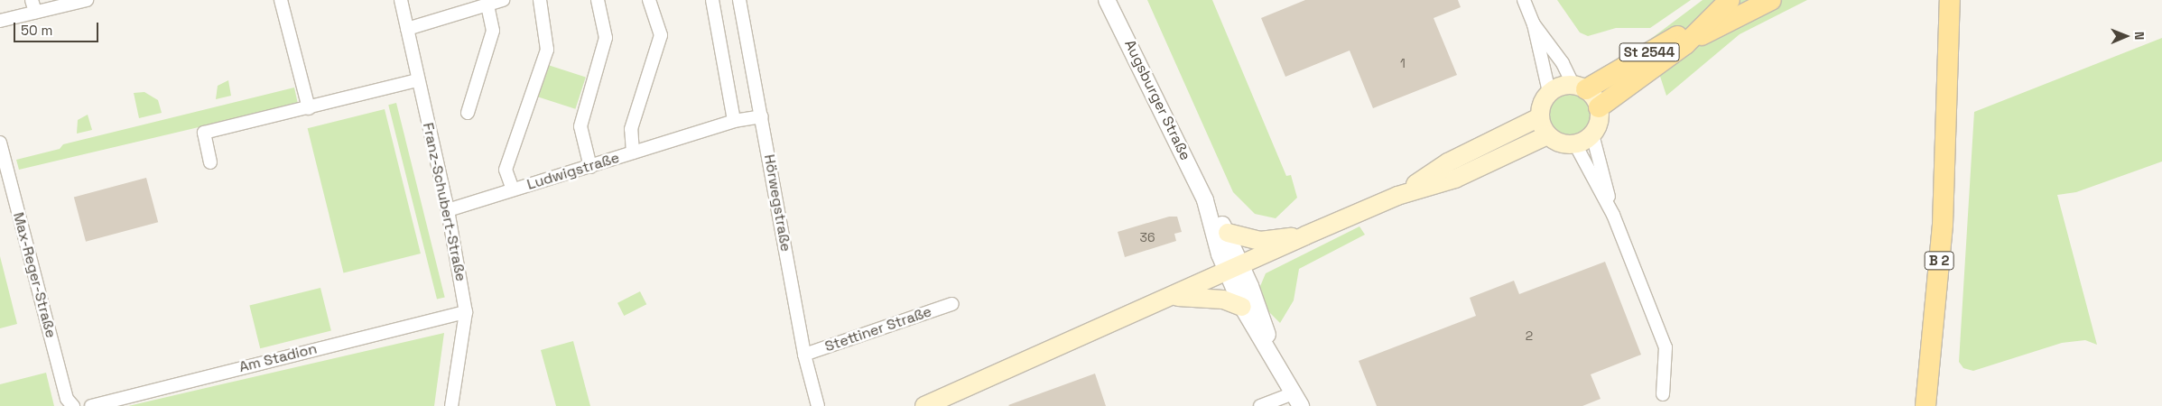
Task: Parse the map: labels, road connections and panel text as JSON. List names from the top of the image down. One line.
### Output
{"streets":{"main road":["St 2544","B 2"],"street":["Augsburger Straße","Ludwigstraße","Franz-Schubert-Straße","Hörwegstraße","Max-Reger-Straße","Stettiner Straße","Am Stadion"]},"crossings":[["Ludwigstraße","Franz-Schubert-Straße"],["Ludwigstraße","Hörwegstraße"],["Franz-Schubert-Straße","Am Stadion"],["Hörwegstraße","Stettiner Straße"]],"house_numbers":["1","36","2"],"scale_bar":"50 m","north":"right"}
